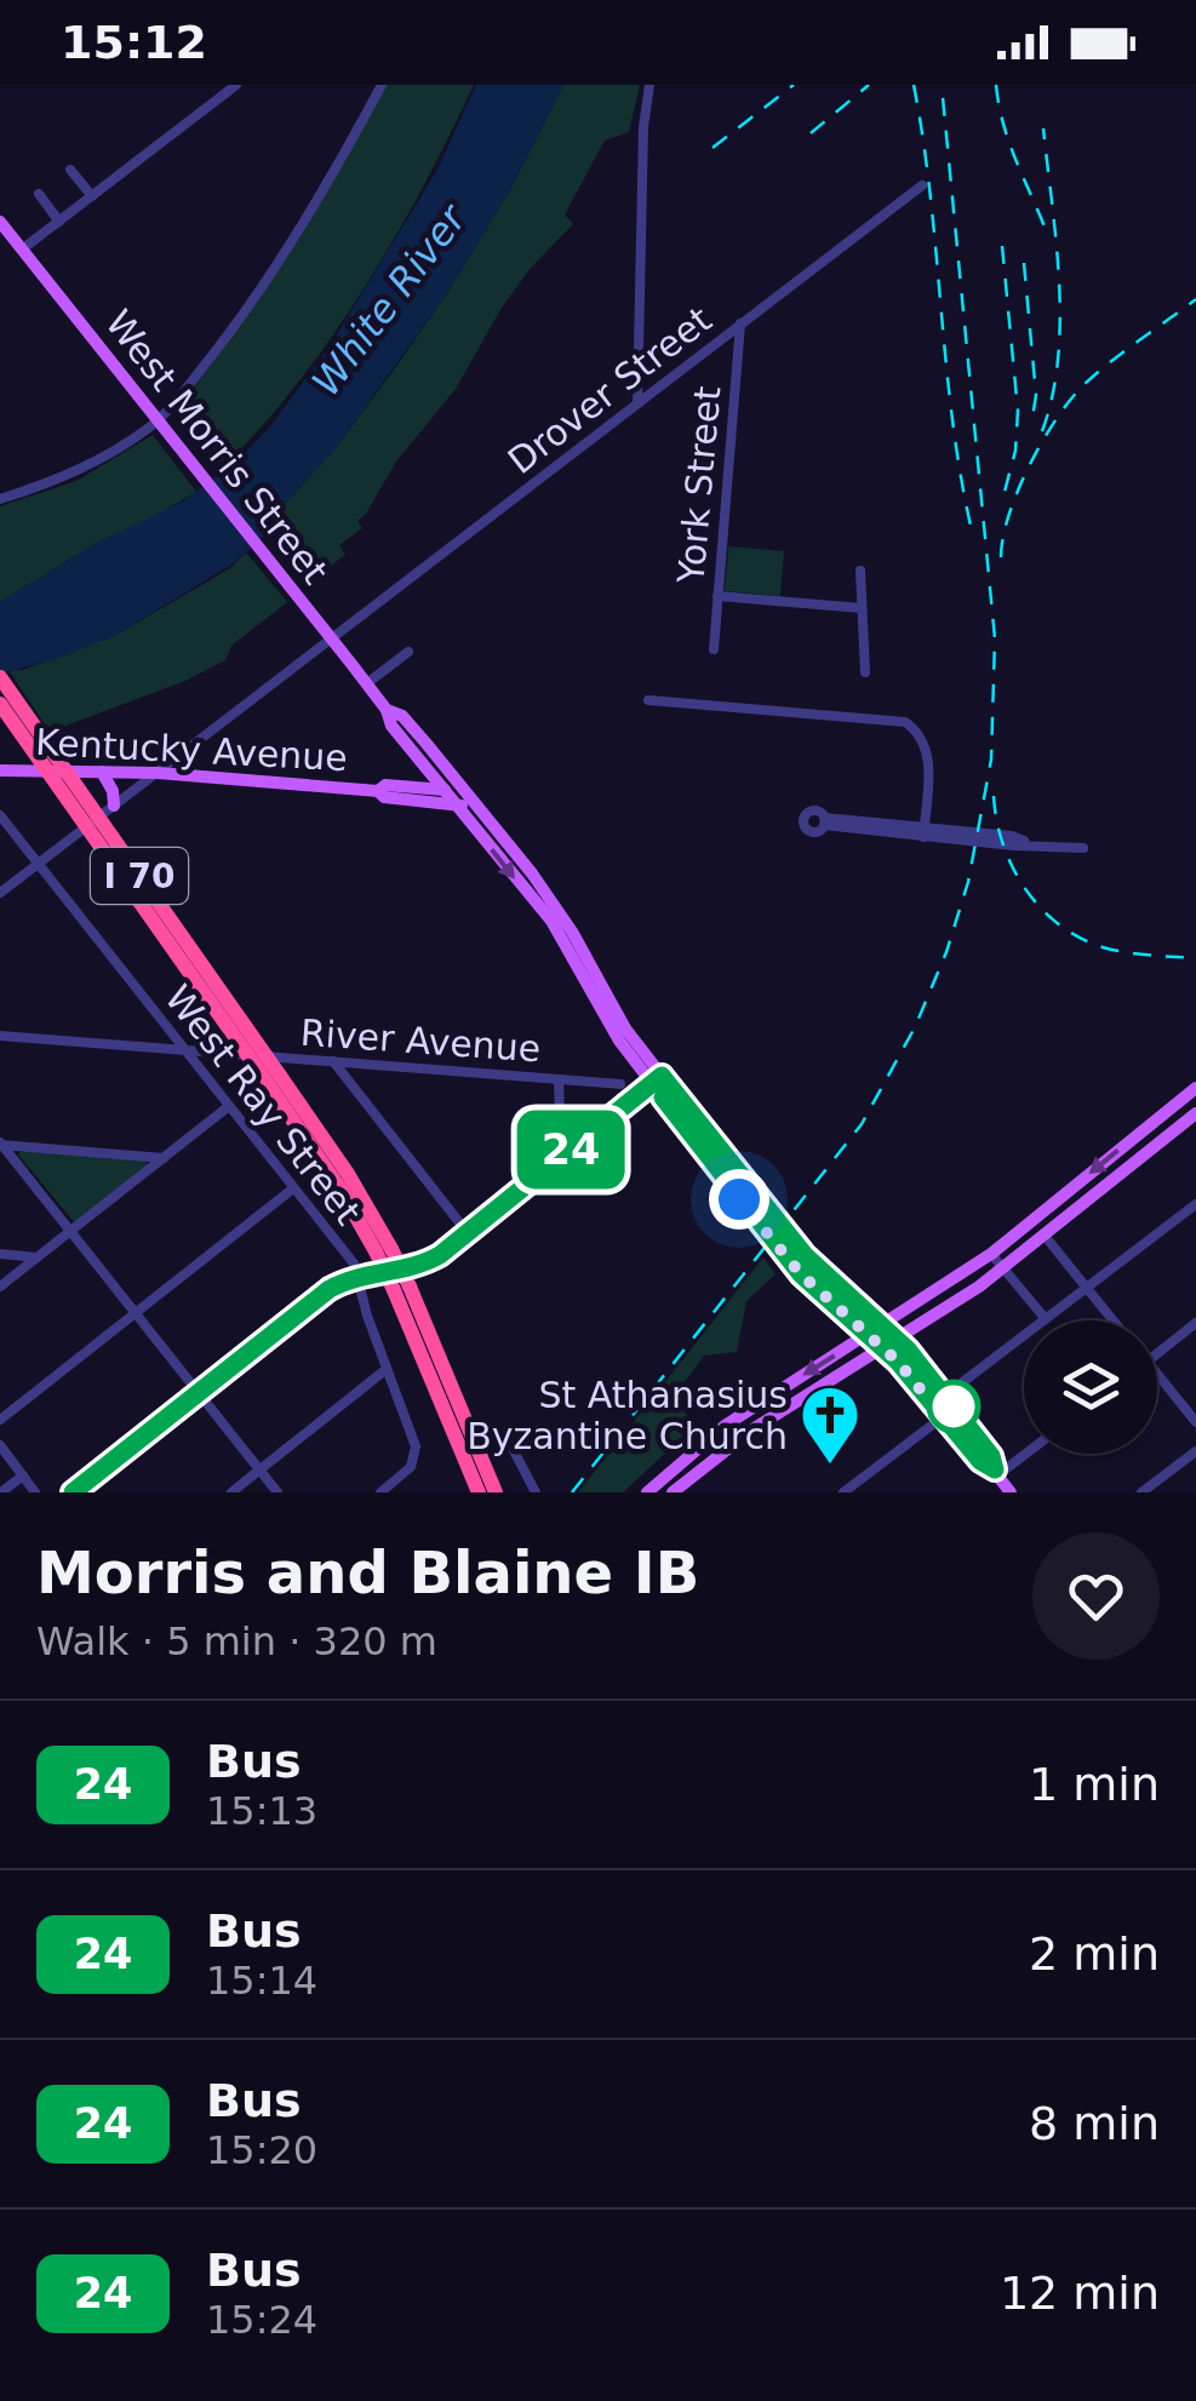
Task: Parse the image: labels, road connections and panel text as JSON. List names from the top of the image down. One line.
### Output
{"streets":{"highway":["I 70"],"main road":["West Morris Street","Kentucky Avenue"],"street":["Drover Street","York Street","River Avenue","West Ray Street"]},"crossings":[["Drover Street","West Morris Street"],["Drover Street","York Street"],["Drover Street","Kentucky Avenue"],["Drover Street","West Ray Street"],["West Morris Street","Kentucky Avenue"],["River Avenue","West Ray Street"]],"water":["White River"],"places":{"church":["St Athanasius Byzantine Church"]},"lines":["bus line 24"],"page":{"status":"15:12","on_map":"24","heading":["Morris and Blaine IB","Walk · 5 min · 320 m"],"list":[{"mark":"24","name":"Bus","note":"15:13","value":"1 min"},{"mark":"24","name":"Bus","note":"15:14","value":"2 min"},{"mark":"24","name":"Bus","note":"15:20","value":"8 min"},{"mark":"24","name":"Bus","note":"15:24","value":"12 min"}]}}
